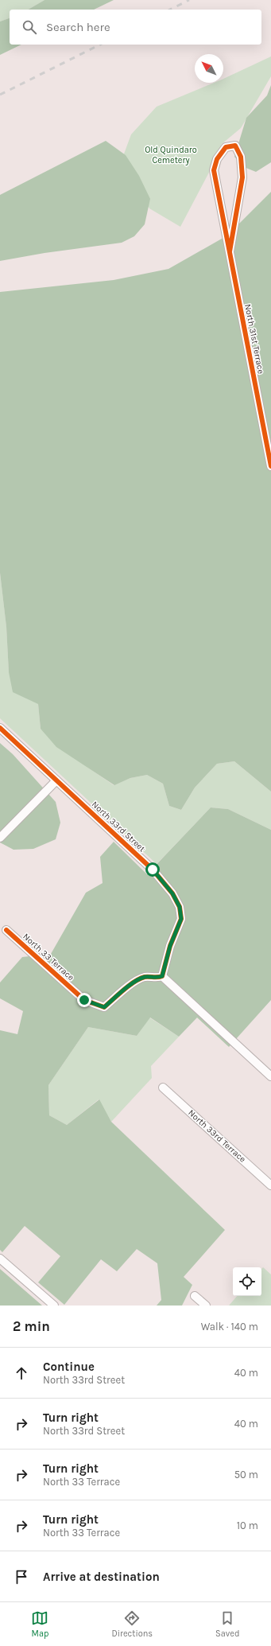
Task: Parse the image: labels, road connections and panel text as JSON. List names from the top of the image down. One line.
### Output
{"streets":{"street":["North 31st Terrace","North 33rd Street","North 33 Terrace","North 33rd Terrace"]},"crossings":[["North 33rd Street","North 33 Terrace"]],"parks":["Old Quindaro Cemetery"],"north":"top left","page":{"search":"Search here","heading":["2 min","Walk · 140 m"],"list":[["Continue","North 33rd Street","40 m"],["Turn right","North 33rd Street","40 m"],["Turn right","North 33 Terrace","50 m"],["Turn right","North 33 Terrace","10 m"],"Arrive at destination"],"nav":["Map","Directions","Saved"]}}
